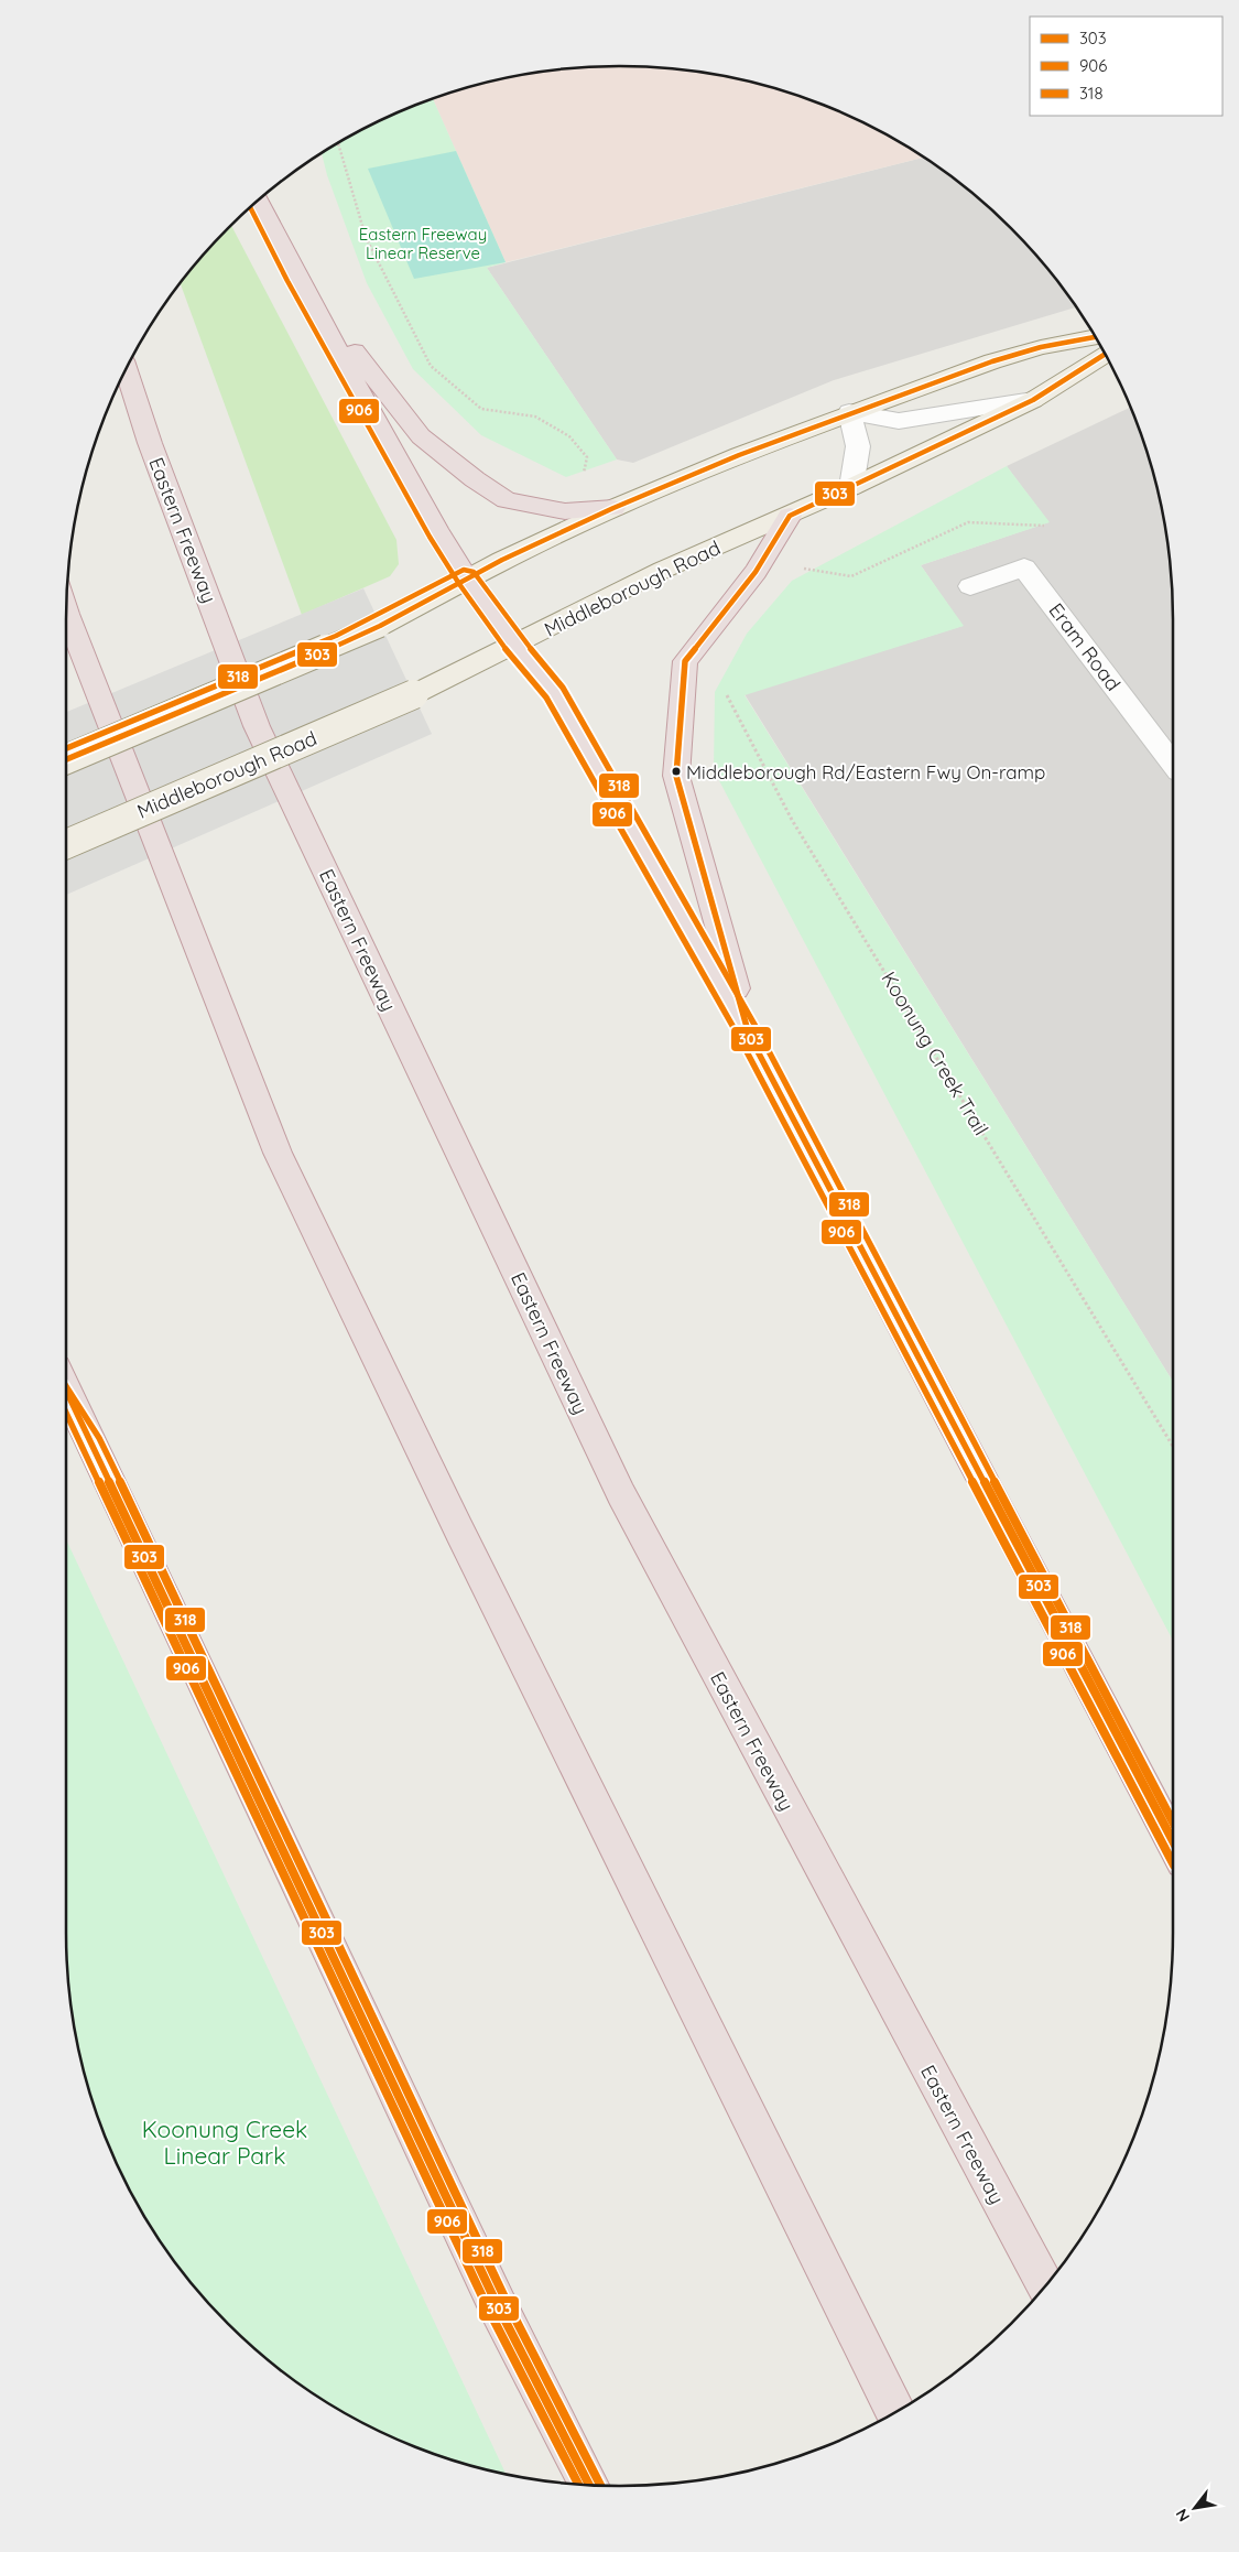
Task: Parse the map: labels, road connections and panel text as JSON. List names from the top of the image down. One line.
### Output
{"streets":{"highway":["Eastern Freeway"],"main road":["Middleborough Road"],"street":["Eram Road"],"path":["Koonung Creek Trail"]},"parks":["Eastern Freeway Linear Reserve","Koonung Creek Linear Park"],"places":["Middleborough Rd/Eastern Fwy On-ramp"],"lines":["transit line 906","transit line 303","transit line 318"],"legend":["303","906","318"],"north":"bottom left"}
